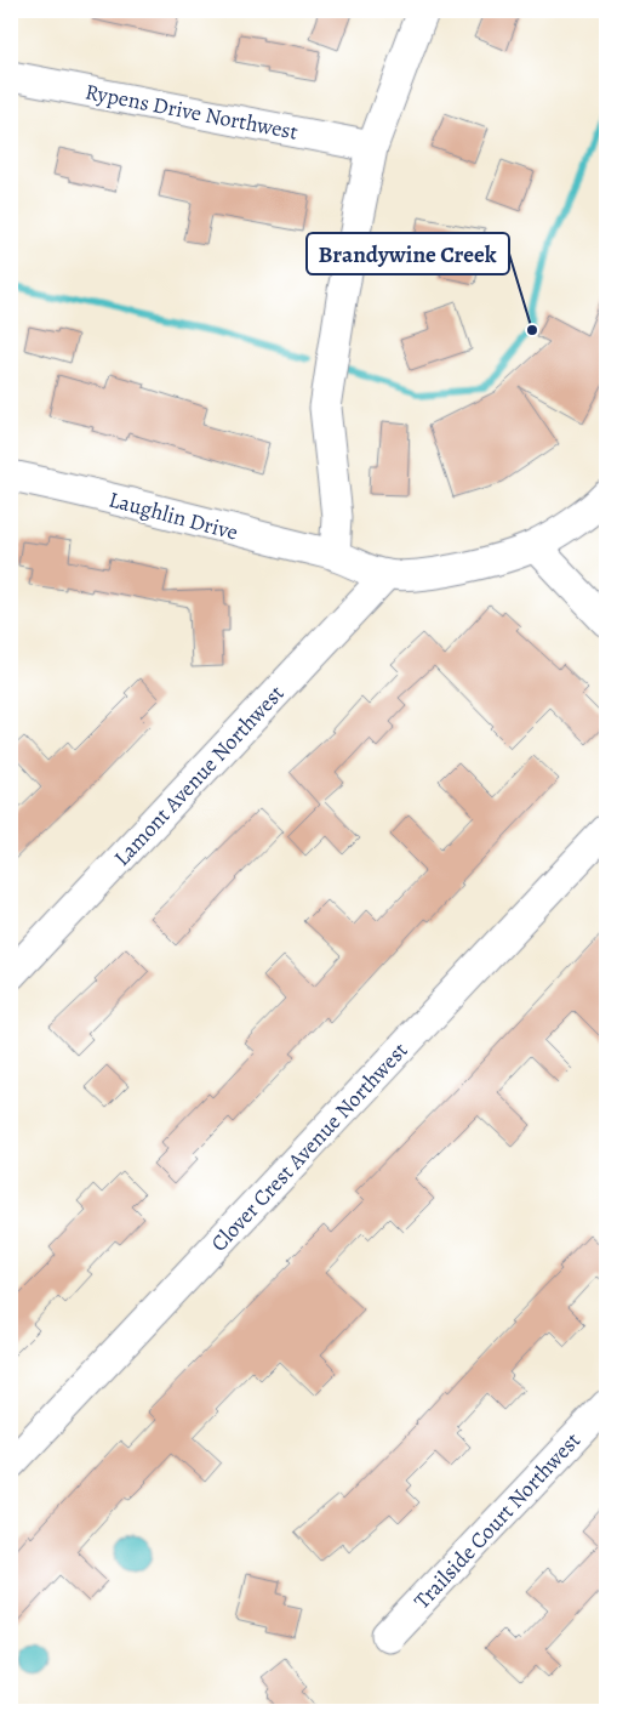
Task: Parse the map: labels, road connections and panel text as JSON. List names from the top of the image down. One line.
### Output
{"streets":{"street":["Rypens Drive Northwest","Laughlin Drive","Lamont Avenue Northwest","Clover Crest Avenue Northwest","Trailside Court Northwest"]},"crossings":[["Laughlin Drive","Lamont Avenue Northwest"]],"places":["Brandywine Creek"]}
